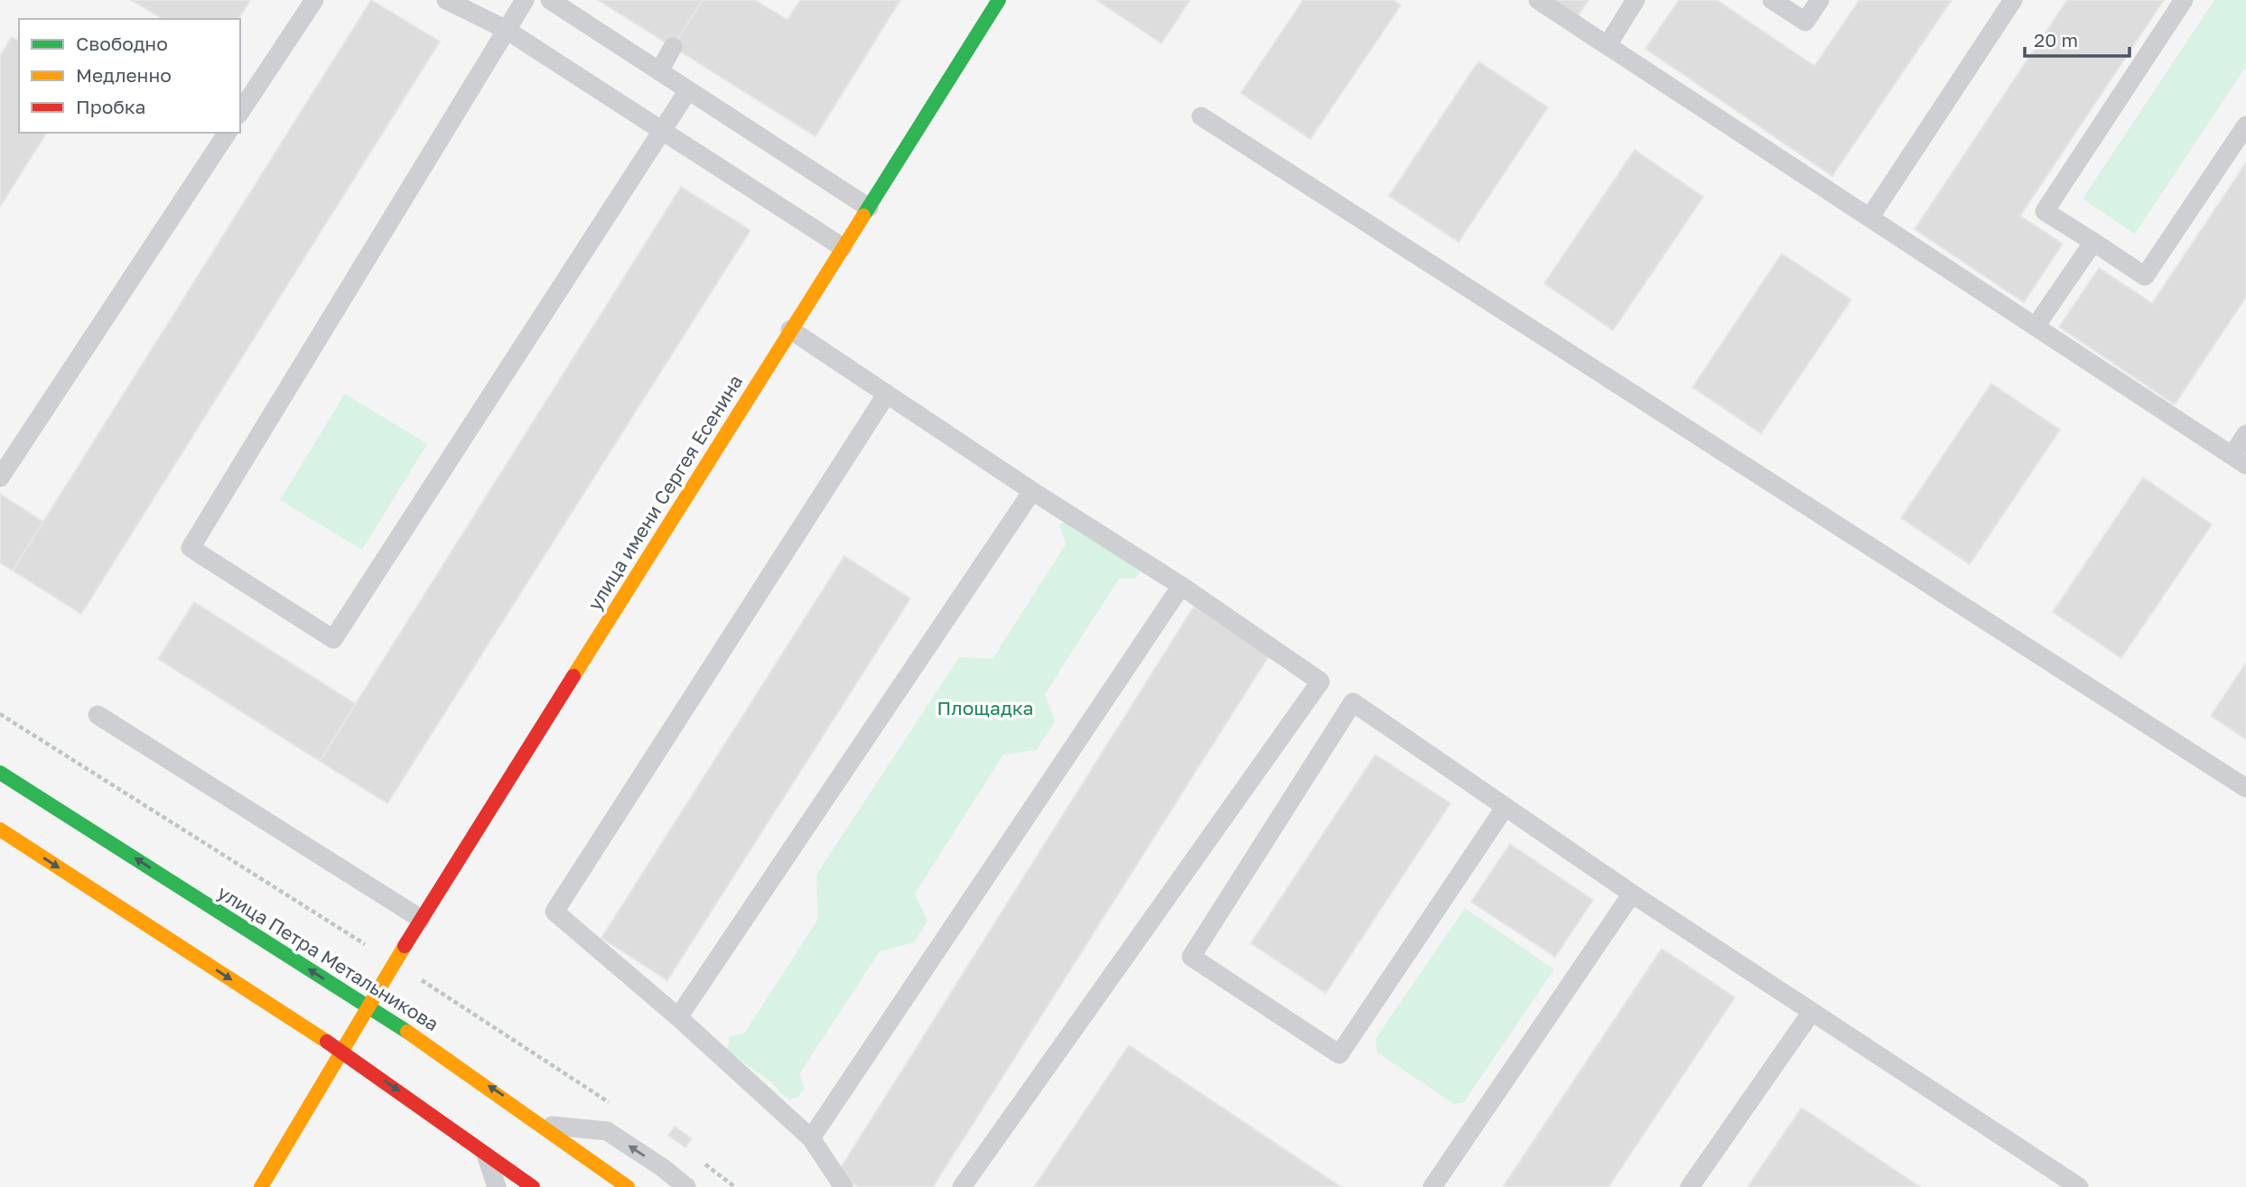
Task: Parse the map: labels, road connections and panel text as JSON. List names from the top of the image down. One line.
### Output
{"streets":{"street":["улица имени Сергея Есенина","улица Петра Метальникова"]},"crossings":[["улица имени Сергея Есенина","улица Петра Метальникова"]],"parks":["Площадка"],"legend":["Свободно","Медленно","Пробка"],"scale_bar":"20 m"}
